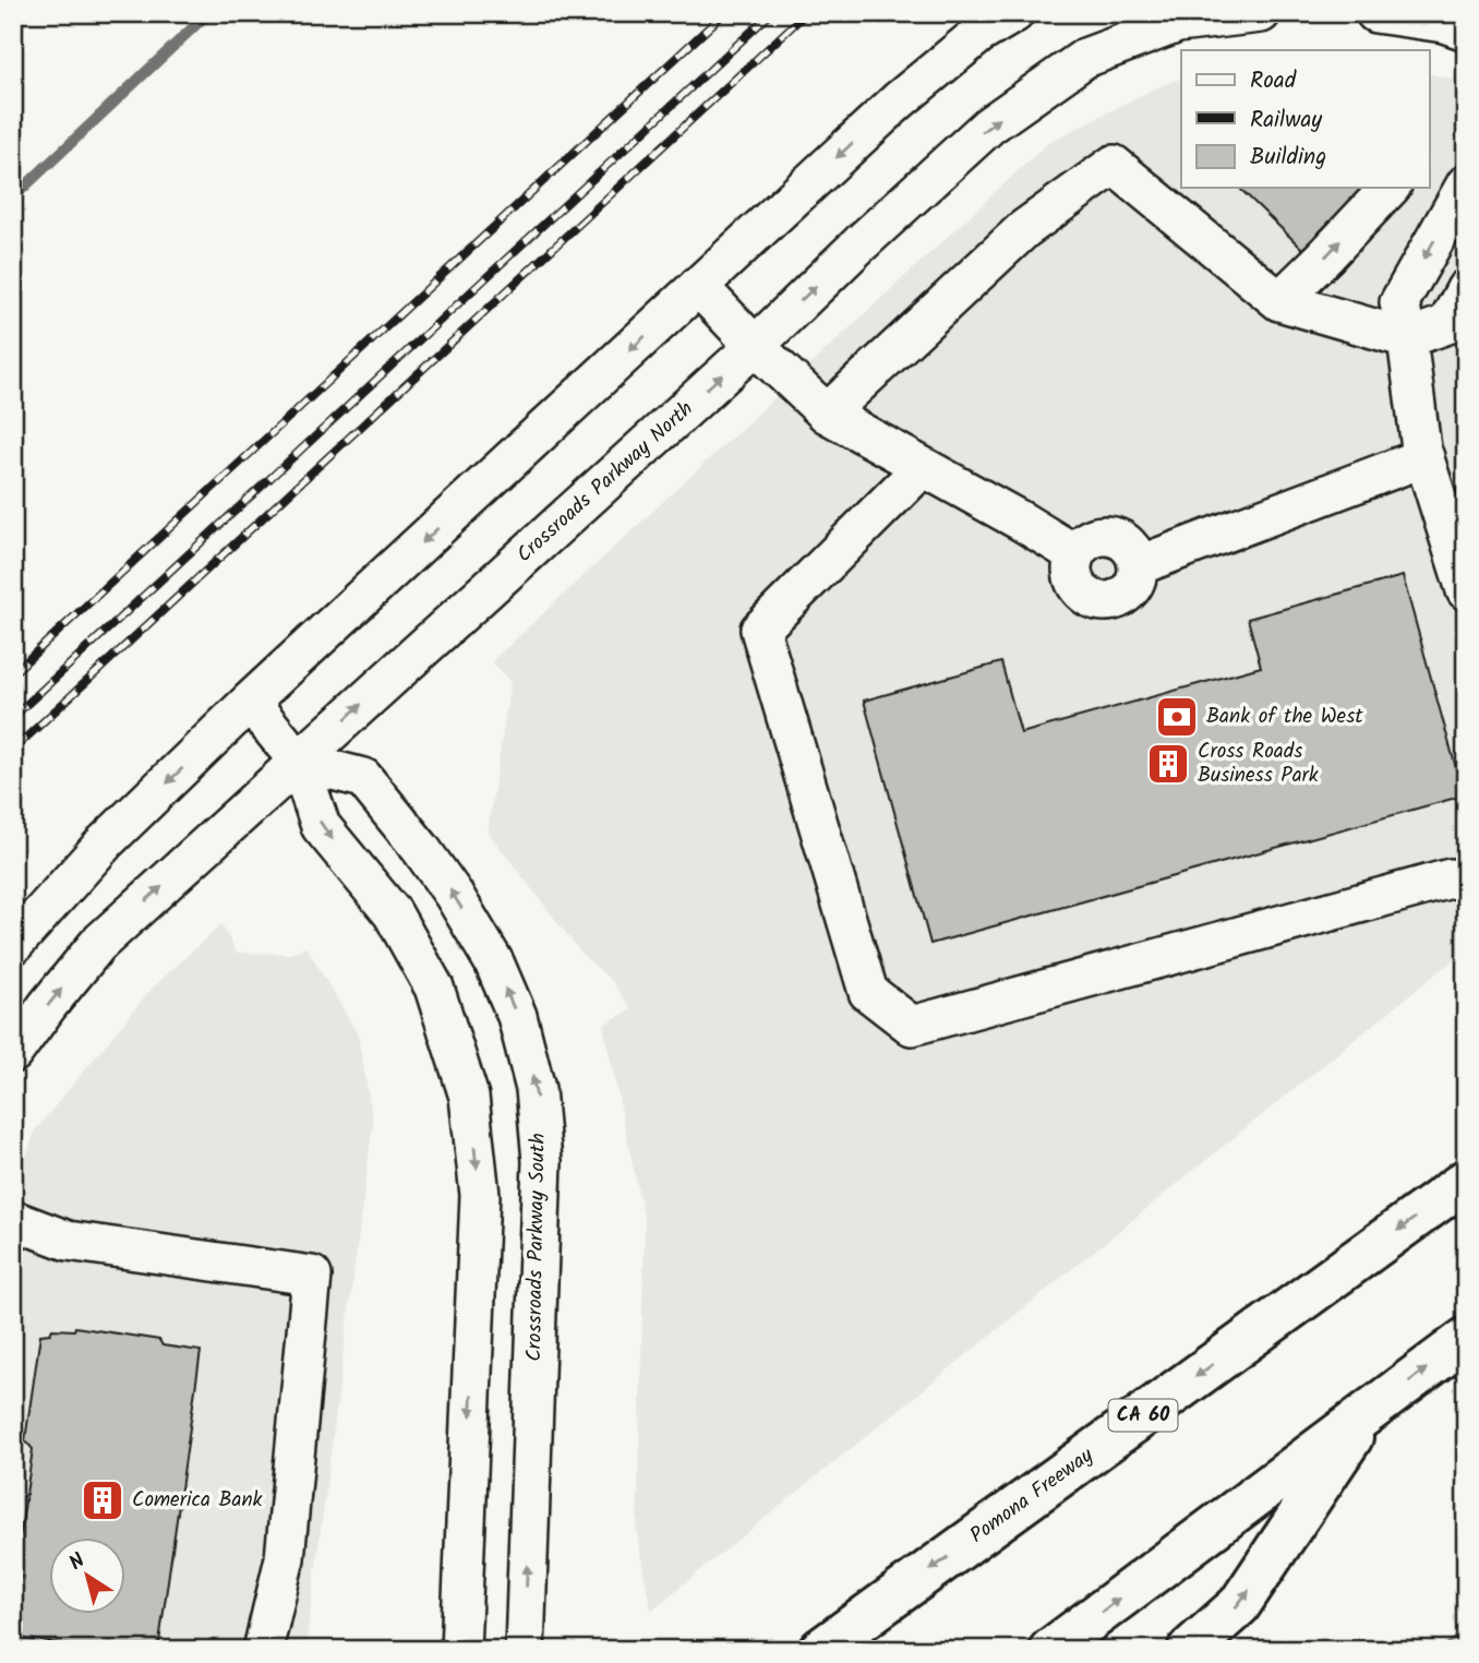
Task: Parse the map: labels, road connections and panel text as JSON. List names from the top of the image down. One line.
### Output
{"streets":{"highway":["CA 60","Pomona Freeway"],"street":["Crossroads Parkway North","Crossroads Parkway South"]},"crossings":[["Crossroads Parkway North","Crossroads Parkway South"]],"places":{"bank":["Bank of the West"],"building":["Cross Roads Business Park","Comerica Bank"]},"legend":["Road","Railway","Building"],"north":"top left"}
